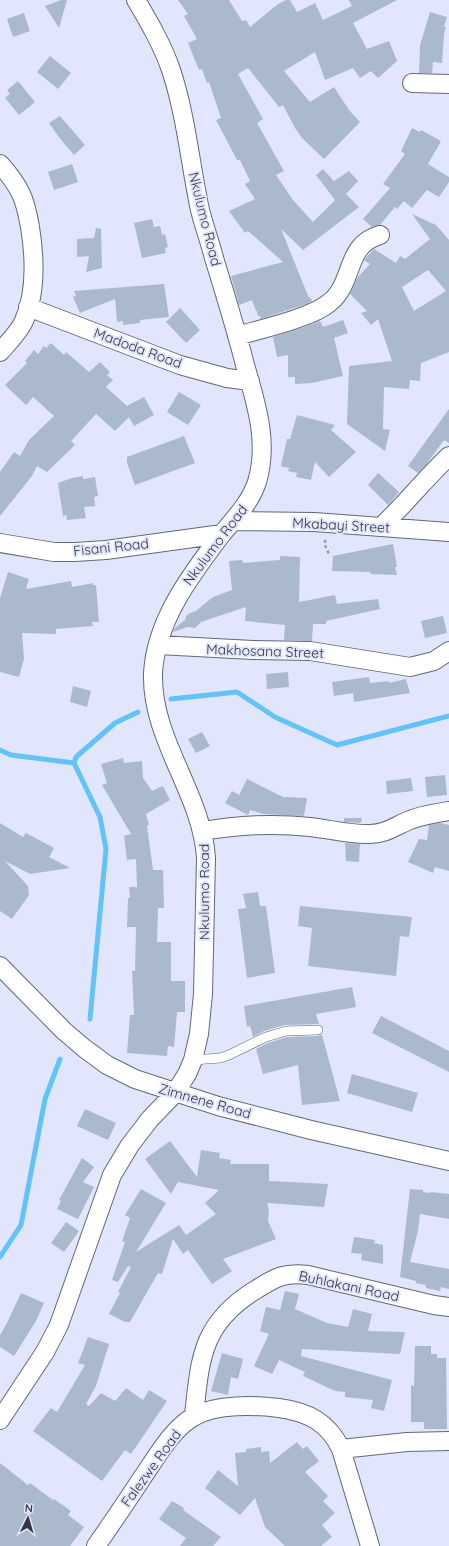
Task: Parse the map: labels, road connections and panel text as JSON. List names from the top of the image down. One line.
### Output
{"streets":{"street":["Nkulumo Road","Madoda Road","Mkabayi Street","Fisani Road","Makhosana Street","Zimnene Road","Buhlakani Road","Falezwe Road"]},"crossings":[["Nkulumo Road","Madoda Road"],["Nkulumo Road","Mkabayi Street"],["Nkulumo Road","Fisani Road"],["Nkulumo Road","Makhosana Street"],["Nkulumo Road","Zimnene Road"],["Mkabayi Street","Fisani Road"],["Buhlakani Road","Falezwe Road"]],"north":"top"}
